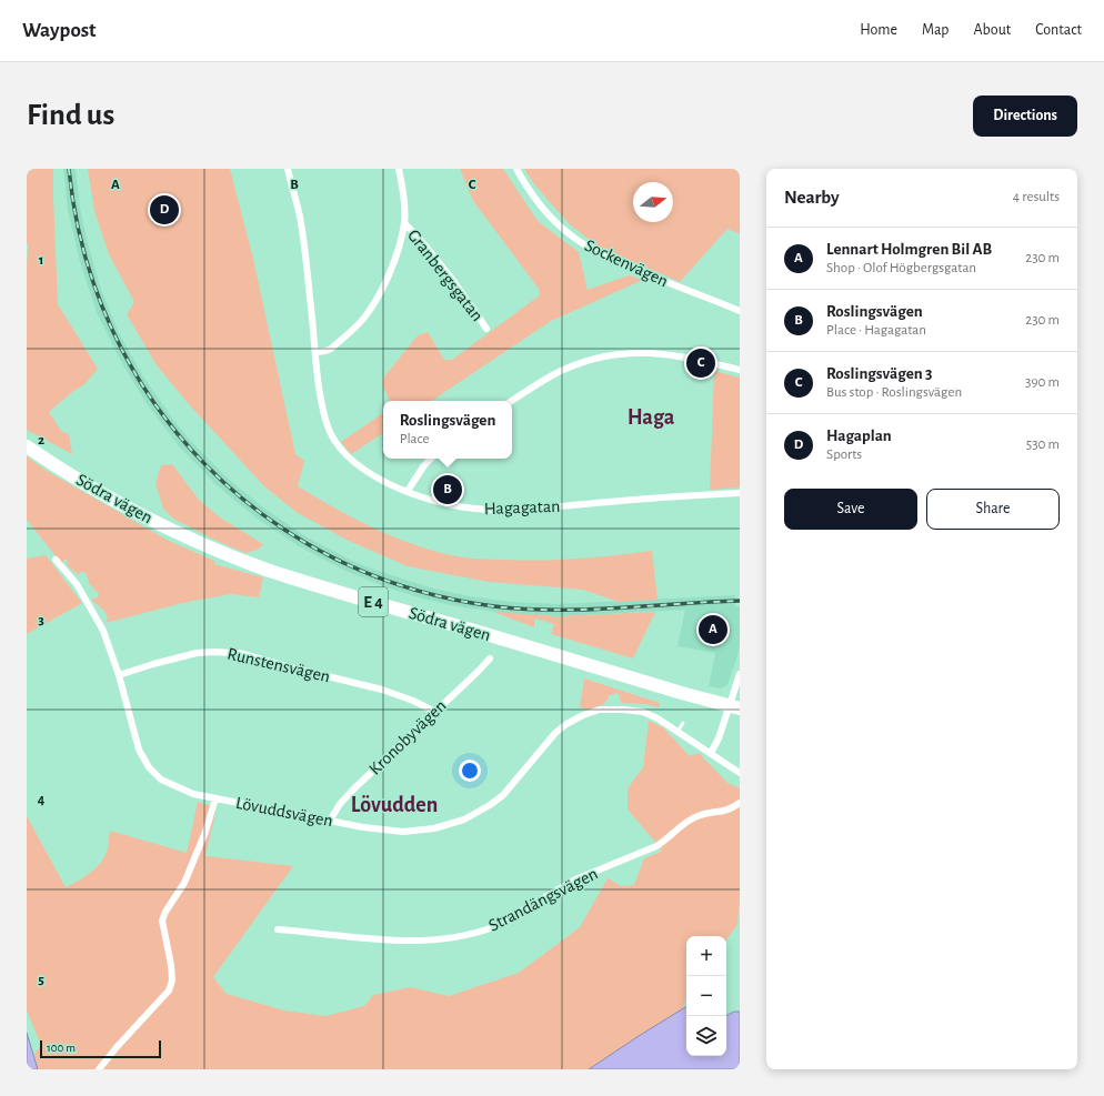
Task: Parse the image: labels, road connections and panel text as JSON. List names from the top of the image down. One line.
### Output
{"streets":{"highway":["Södra vägen","E 4"],"street":["Sockenvägen","Granbergsgatan","Hagagatan","Runstensvägen","Kronobyvägen","Lövuddsvägen","Strandängsvägen"]},"crossings":[["Runstensvägen","Kronobyvägen"],["Runstensvägen","Lövuddsvägen"],["Kronobyvägen","Lövuddsvägen"]],"districts":["Haga","Lövudden"],"scale_bar":"100 m","north":"right","page":{"header":"Waypost","nav":["Home","Map","About","Contact"],"buttons":["Directions",["Save","Share"]],"title":"Find us","heading":["Nearby","4 results"],"pins":["D","C","B","A"],"list":[{"mark":"A","name":"Lennart Holmgren Bil AB","note":"Shop · Olof Högbergsgatan","value":"230 m"},{"mark":"B","name":"Roslingsvägen","note":"Place · Hagagatan","value":"230 m"},{"mark":"C","name":"Roslingsvägen 3","note":"Bus stop · Roslingsvägen","value":"390 m"},{"mark":"D","name":"Hagaplan","note":"Sports","value":"530 m"}],"popup":["Roslingsvägen","Place"],"map_buttons":["+","−"],"scale":"100 m"},"grid":{"columns":["A","B","C"],"rows":["1","2","3","4","5"]}}
